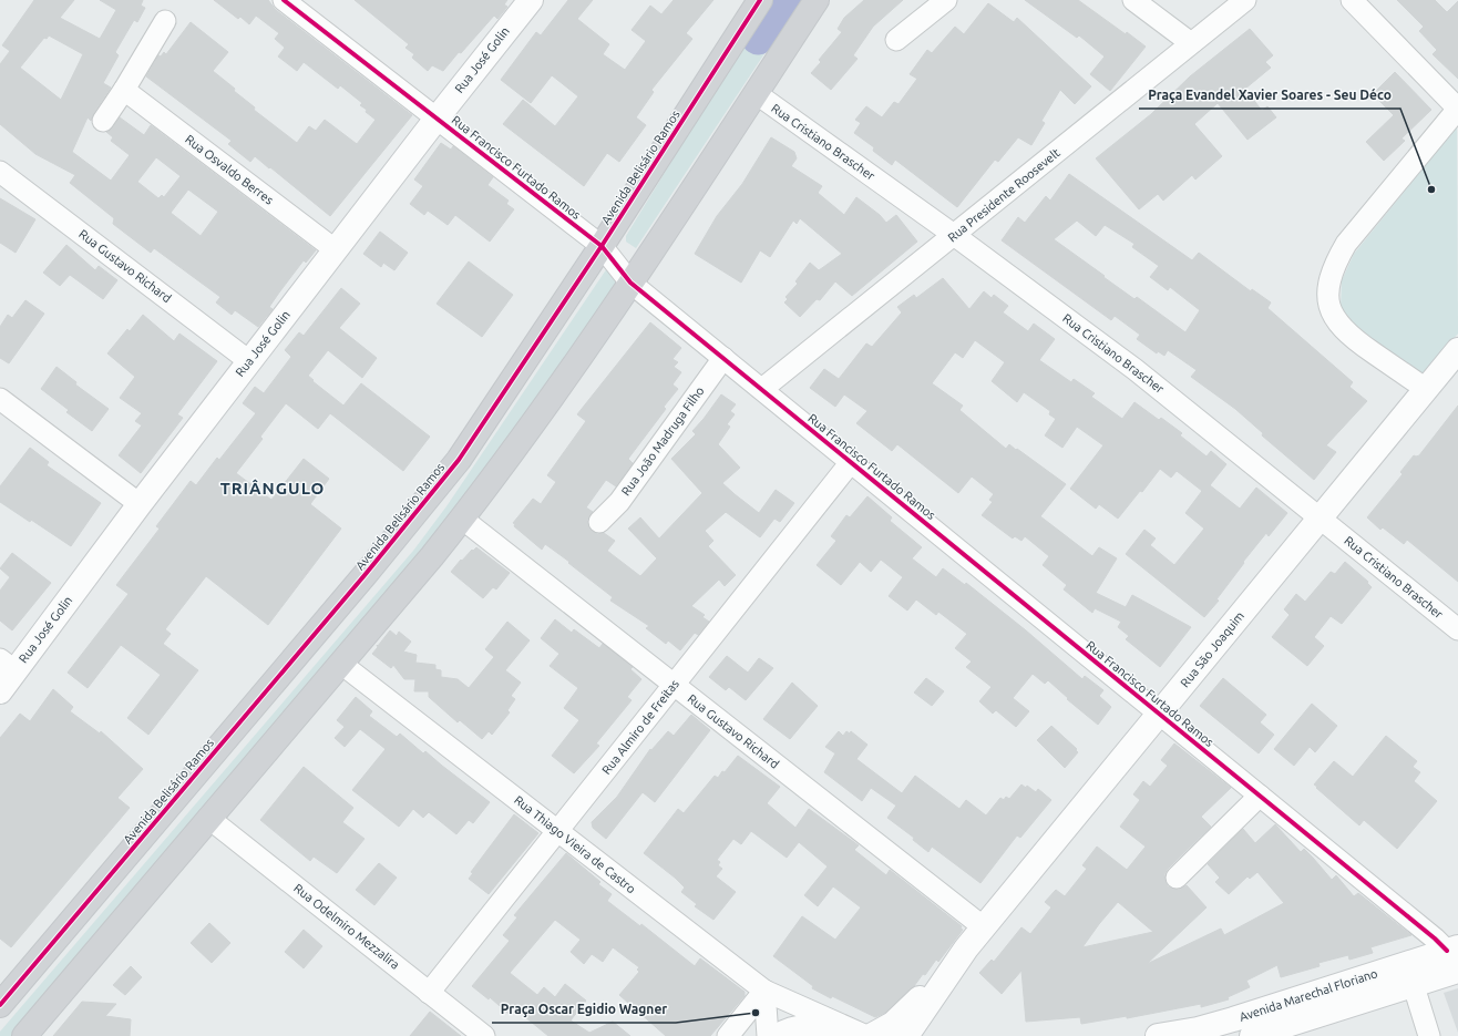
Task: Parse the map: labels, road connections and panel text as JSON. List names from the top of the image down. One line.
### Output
{"streets":{"main road":["Avenida Belisário Ramos"],"street":["Rua José Golin","Rua Cristiano Brascher","Rua Francisco Furtado Ramos","Rua Osvaldo Berres","Rua Presidente Roosevelt","Rua Gustavo Richard","Rua João Madruga Filho","Rua São Joaquim","Rua Almiro de Freitas","Rua Thiago Vieira de Castro","Rua Odelmiro Mezzalira","Avenida Marechal Floriano"]},"crossings":[["Rua José Golin","Rua Francisco Furtado Ramos"],["Rua José Golin","Rua Osvaldo Berres"],["Rua José Golin","Rua Gustavo Richard"],["Rua Cristiano Brascher","Rua Presidente Roosevelt"],["Rua Cristiano Brascher","Rua São Joaquim"],["Rua Francisco Furtado Ramos","Avenida Belisário Ramos"],["Rua Francisco Furtado Ramos","Rua Presidente Roosevelt"],["Rua Francisco Furtado Ramos","Rua João Madruga Filho"],["Rua Francisco Furtado Ramos","Rua São Joaquim"],["Rua Francisco Furtado Ramos","Rua Almiro de Freitas"],["Rua Francisco Furtado Ramos","Avenida Marechal Floriano"],["Rua Gustavo Richard","Rua São Joaquim"],["Rua Gustavo Richard","Rua Almiro de Freitas"],["Rua Almiro de Freitas","Rua Thiago Vieira de Castro"],["Rua Almiro de Freitas","Rua Odelmiro Mezzalira"]],"districts":["TRIÂNGULO"],"places":["Praça Evandel Xavier Soares - Seu Déco","Praça Oscar Egidio Wagner"]}
